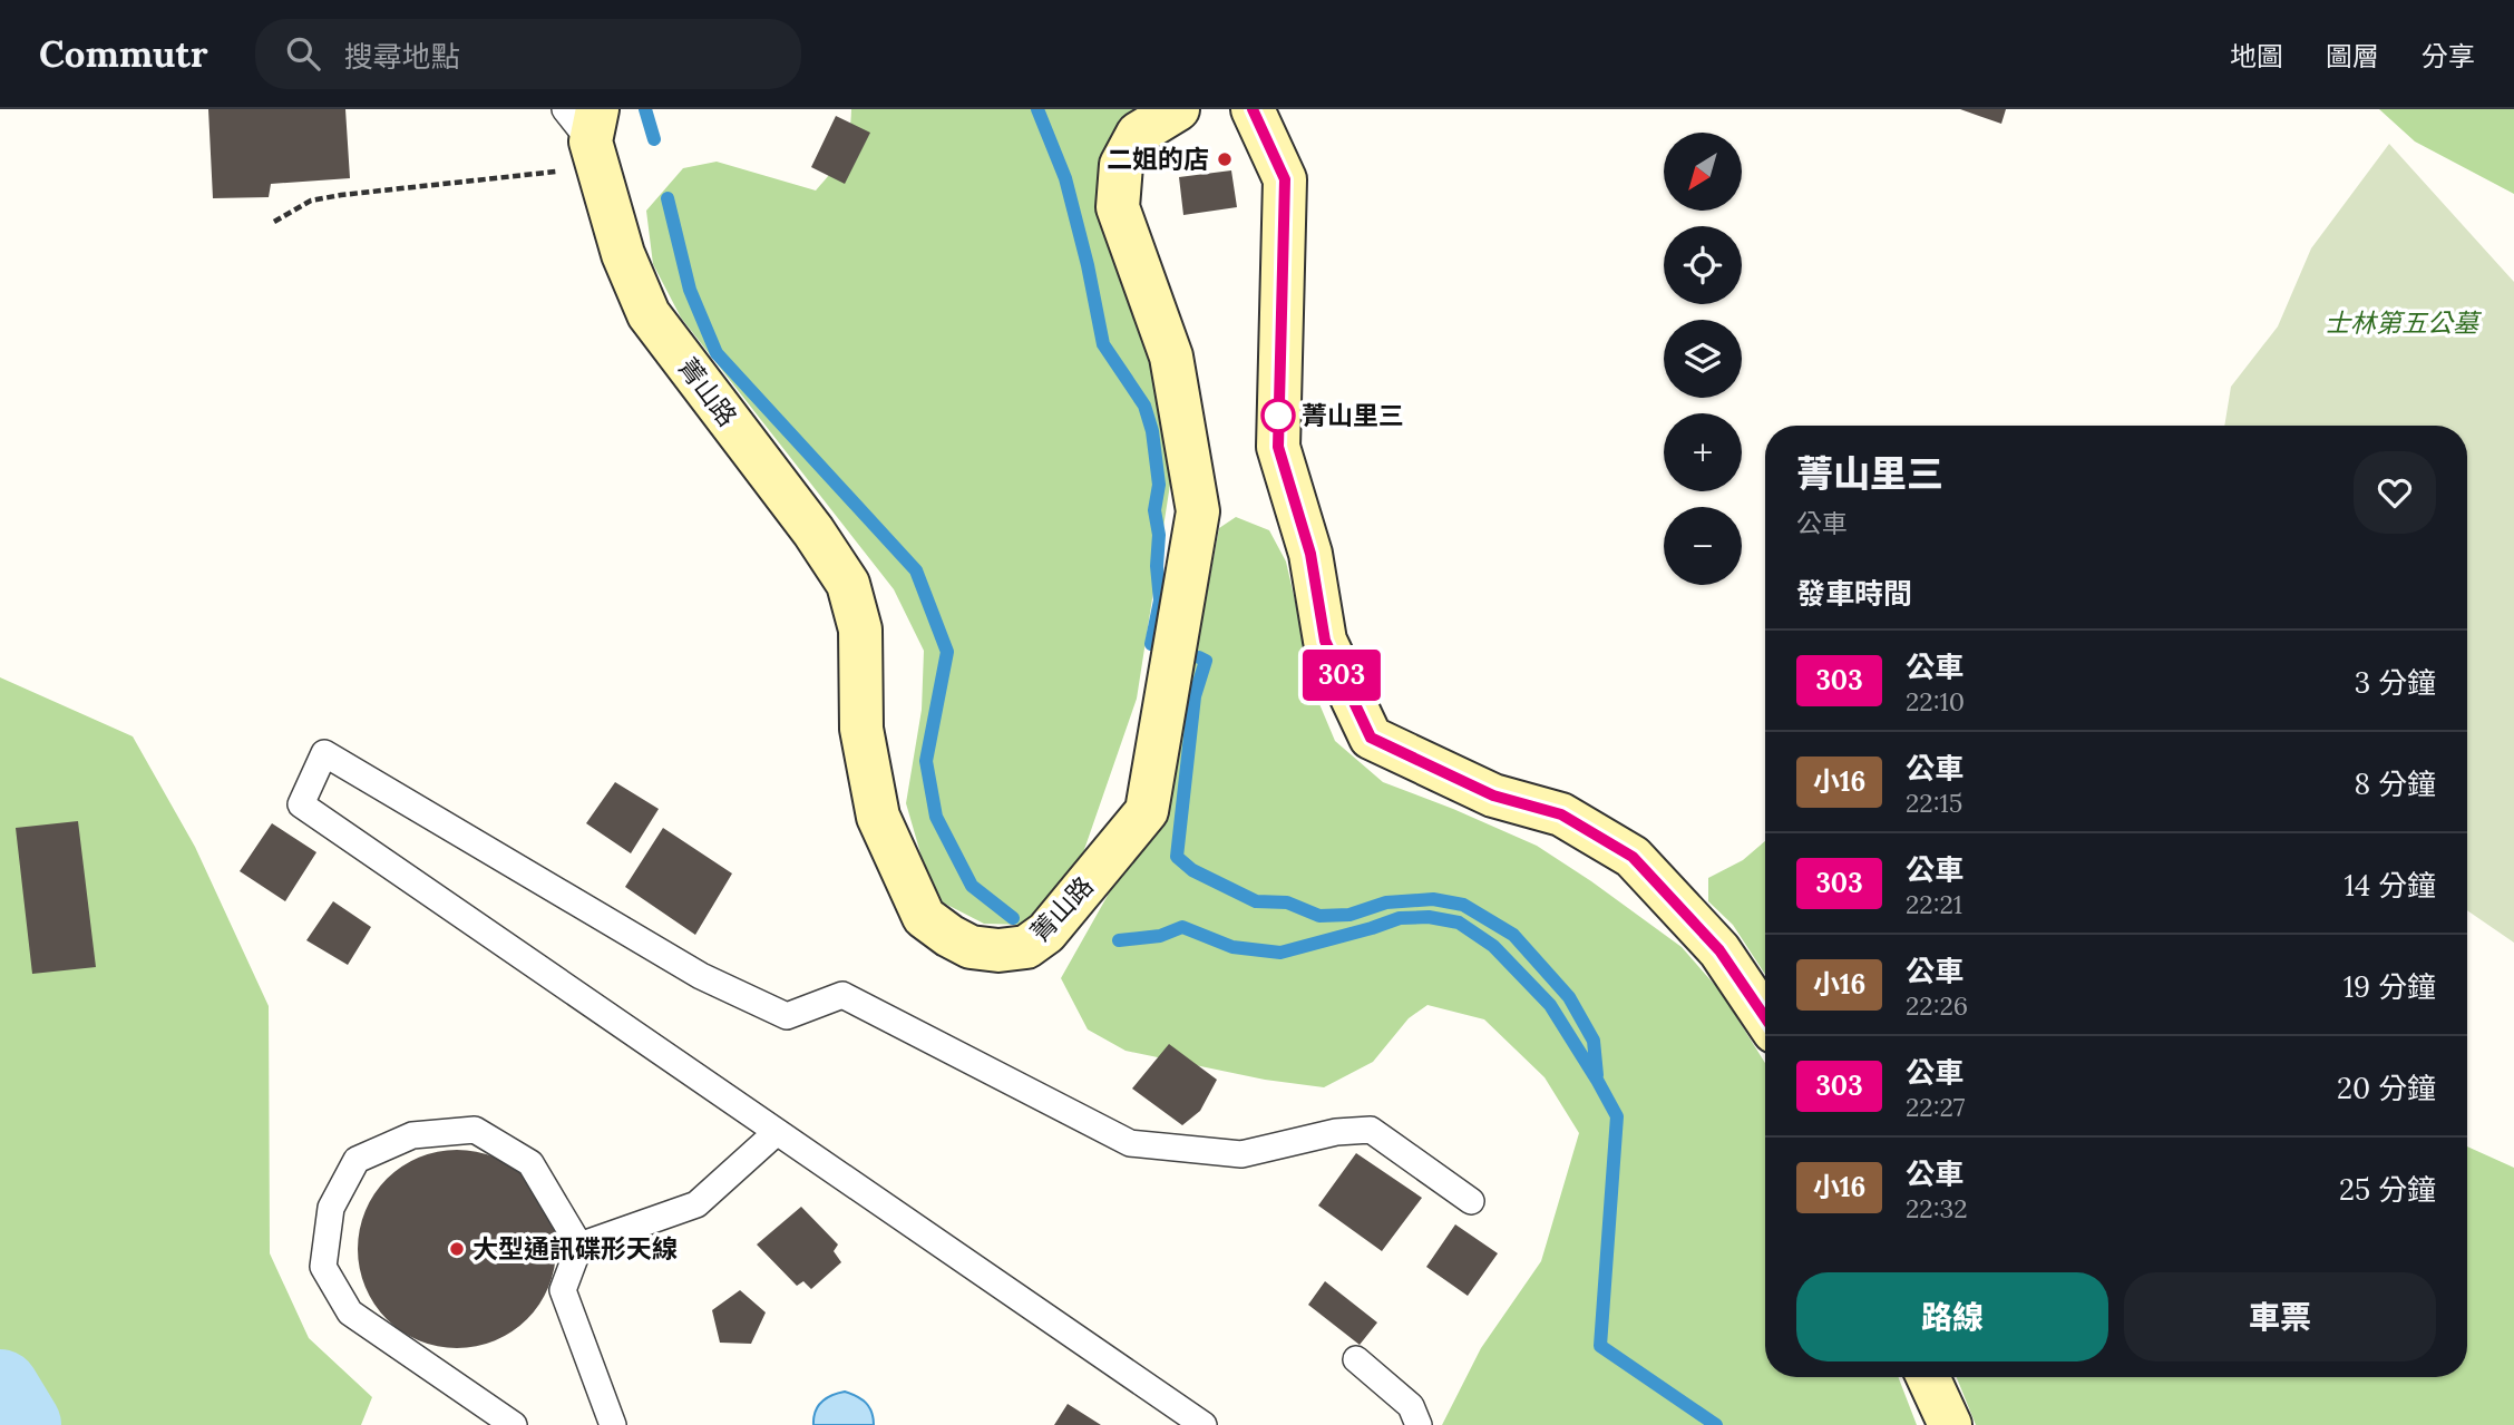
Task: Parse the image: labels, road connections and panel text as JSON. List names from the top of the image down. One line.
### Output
{"streets":{"street":["菁山路"]},"parks":["士林第五公墓"],"places":["二姐的店","菁山里三","大型通訊碟形天線"],"lines":["bus line 303"],"north":"bottom left","page":{"header":"Commutr","search":"搜尋地點","nav":["地圖","圖層","分享"],"on_map":"303","map_buttons":["+","−"],"heading":[["菁山里三","公車"],"發車時間"],"list":[{"mark":"303","name":"公車","note":"22:10","value":"3 分鐘"},{"mark":"小16","name":"公車","note":"22:15","value":"8 分鐘"},{"mark":"303","name":"公車","note":"22:21","value":"14 分鐘"},{"mark":"小16","name":"公車","note":"22:26","value":"19 分鐘"},{"mark":"303","name":"公車","note":"22:27","value":"20 分鐘"},{"mark":"小16","name":"公車","note":"22:32","value":"25 分鐘"}],"buttons":["路線","車票"]}}
